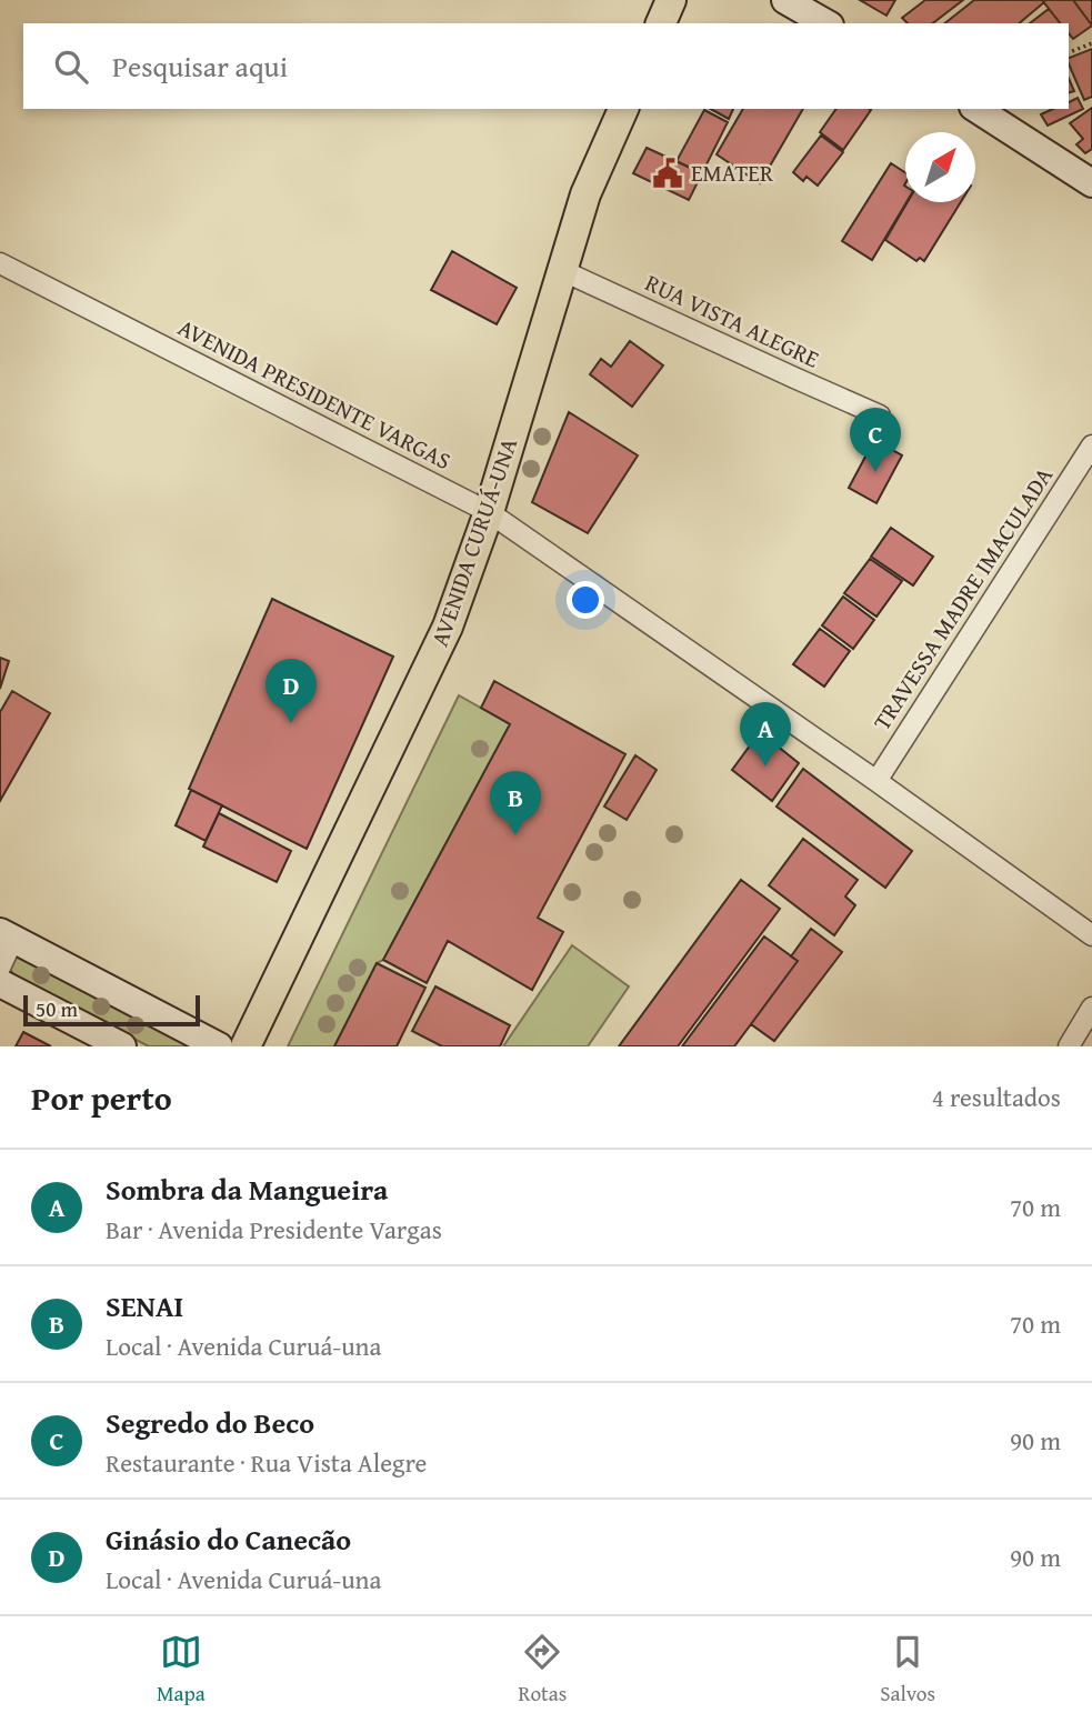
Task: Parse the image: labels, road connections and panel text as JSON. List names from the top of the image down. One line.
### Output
{"streets":{"main road":["AVENIDA CURUÁ-UNA"],"street":["RUA VISTA ALEGRE","AVENIDA PRESIDENTE VARGAS","TRAVESSA MADRE IMACULADA"]},"crossings":[["RUA VISTA ALEGRE","AVENIDA CURUÁ-UNA"],["AVENIDA PRESIDENTE VARGAS","AVENIDA CURUÁ-UNA"],["AVENIDA PRESIDENTE VARGAS","TRAVESSA MADRE IMACULADA"]],"places":{"public building":["EMATER"]},"scale_bar":"50 m","north":"top right","page":{"search":"Pesquisar aqui","pins":["C","D","A","B"],"scale":"50 m","heading":["Por perto","4 resultados"],"list":[{"mark":"A","name":"Sombra da Mangueira","note":"Bar · Avenida Presidente Vargas","value":"70 m"},{"mark":"B","name":"SENAI","note":"Local · Avenida Curuá-una","value":"70 m"},{"mark":"C","name":"Segredo do Beco","note":"Restaurante · Rua Vista Alegre","value":"90 m"},{"mark":"D","name":"Ginásio do Canecão","note":"Local · Avenida Curuá-una","value":"90 m"}],"nav":["Mapa","Rotas","Salvos"]}}
